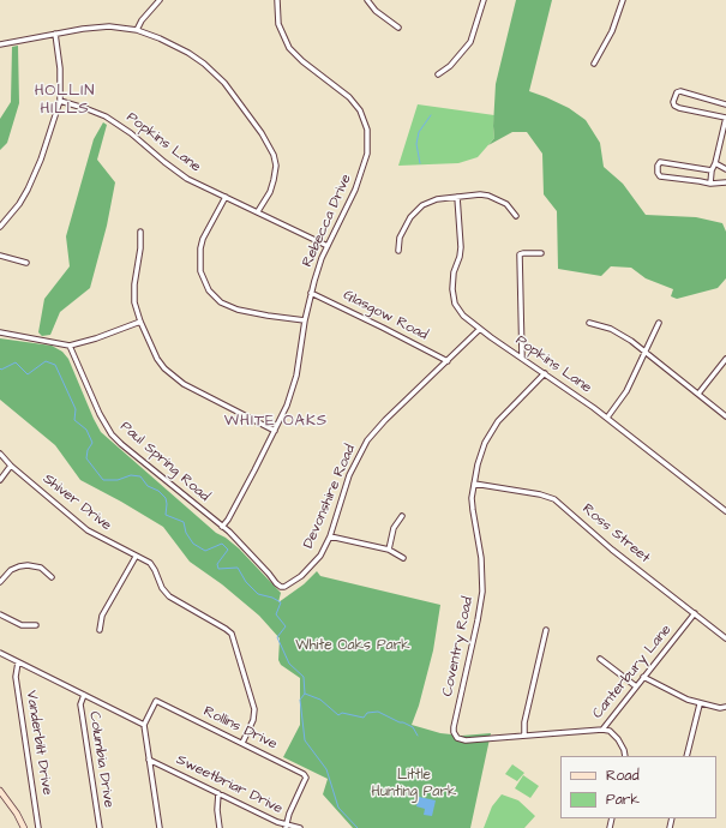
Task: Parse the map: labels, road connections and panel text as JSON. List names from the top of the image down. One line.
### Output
{"streets":{"street":["Popkins Lane","Rebecca Drive","Glasgow Road","Paul Spring Road","Devonshire Road","Shiver Drive","Ross Street","Coventry Road","Canterbury Lane","Rollins Drive","Vanderbilt Drive","Columbia Drive","Sweetbriar Drive"]},"crossings":[["Popkins Lane","Rebecca Drive"],["Popkins Lane","Devonshire Road"],["Popkins Lane","Coventry Road"],["Rebecca Drive","Glasgow Road"],["Rebecca Drive","Paul Spring Road"],["Glasgow Road","Devonshire Road"],["Paul Spring Road","Devonshire Road"],["Shiver Drive","Rollins Drive"],["Ross Street","Coventry Road"],["Ross Street","Canterbury Lane"],["Coventry Road","Canterbury Lane"],["Rollins Drive","Sweetbriar Drive"]],"districts":["HOLLIN HILLS","WHITE OAKS"],"parks":["White Oaks Park","Little Hunting Park"],"legend":["Road","Park"]}
